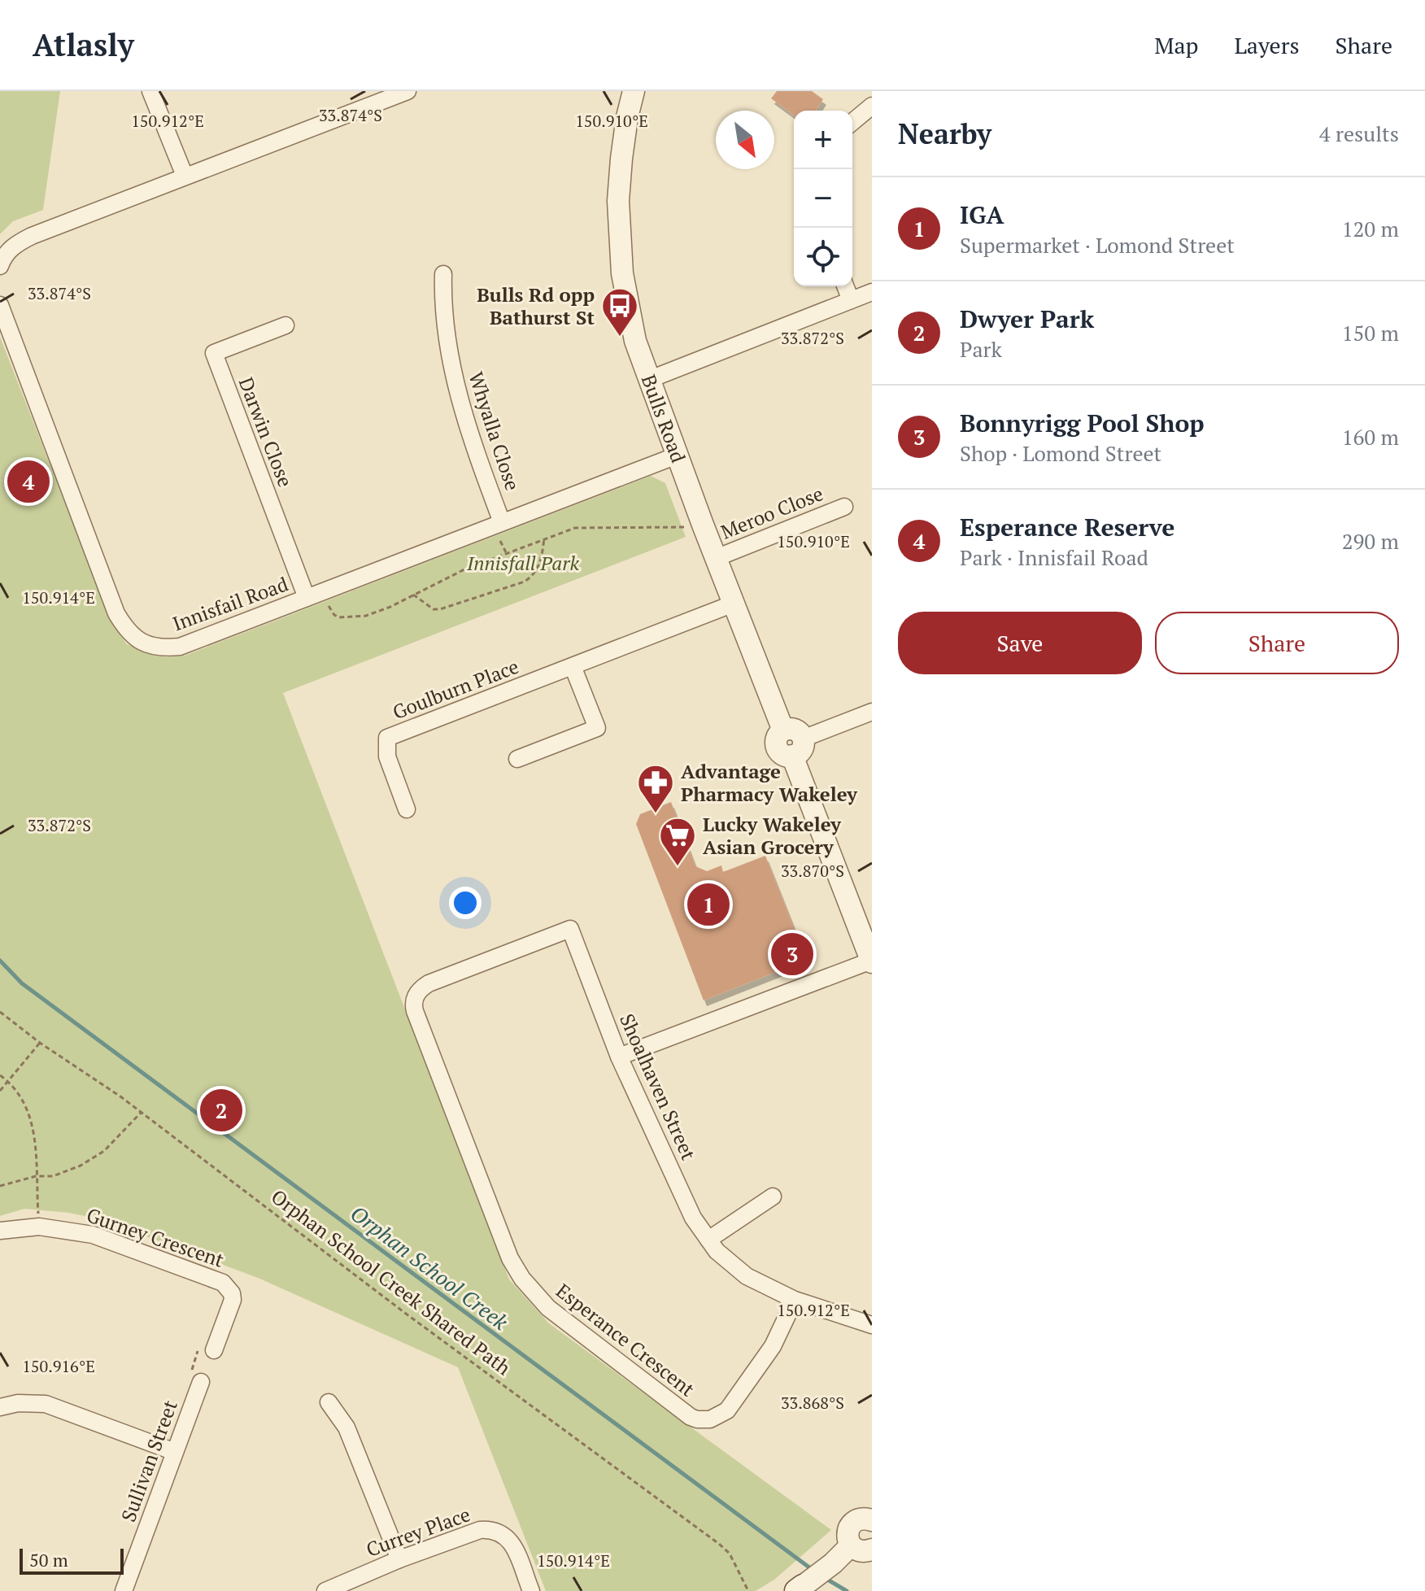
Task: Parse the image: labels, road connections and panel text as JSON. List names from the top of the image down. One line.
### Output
{"streets":{"street":["Bulls Road","Whyalla Close","Darwin Close","Meroo Close","Innisfail Road","Goulburn Place","Shoalhaven Street","Gurney Crescent","Esperance Crescent","Sullivan Street","Currey Place"],"path":["Orphan School Creek Shared Path"]},"crossings":[["Bulls Road","Meroo Close"],["Bulls Road","Innisfail Road"],["Bulls Road","Goulburn Place"],["Whyalla Close","Innisfail Road"],["Darwin Close","Innisfail Road"],["Shoalhaven Street","Esperance Crescent"]],"water":["Orphan School Creek"],"parks":["Innisfall Park"],"places":{"bus stop":["Bulls Rd opp Bathurst St"],"pharmacy":["Advantage Pharmacy Wakeley"],"supermarket":["Lucky Wakeley Asian Grocery"]},"scale_bar":"50 m","north":"bottom right","page":{"header":"Atlasly","nav":["Map","Layers","Share"],"heading":["Nearby","4 results"],"map_buttons":["+","−"],"list":[{"mark":"1","name":"IGA","note":"Supermarket · Lomond Street","value":"120 m"},{"mark":"2","name":"Dwyer Park","note":"Park","value":"150 m"},{"mark":"3","name":"Bonnyrigg Pool Shop","note":"Shop · Lomond Street","value":"160 m"},{"mark":"4","name":"Esperance Reserve","note":"Park · Innisfail Road","value":"290 m"}],"pins":["4","1","3","2"],"buttons":["Save","Share"],"scale":"50 m"},"coordinates":["33.874°S","150.912°E","150.910°E","33.872°S","150.914°E","33.870°S","150.916°E","33.868°S"]}
